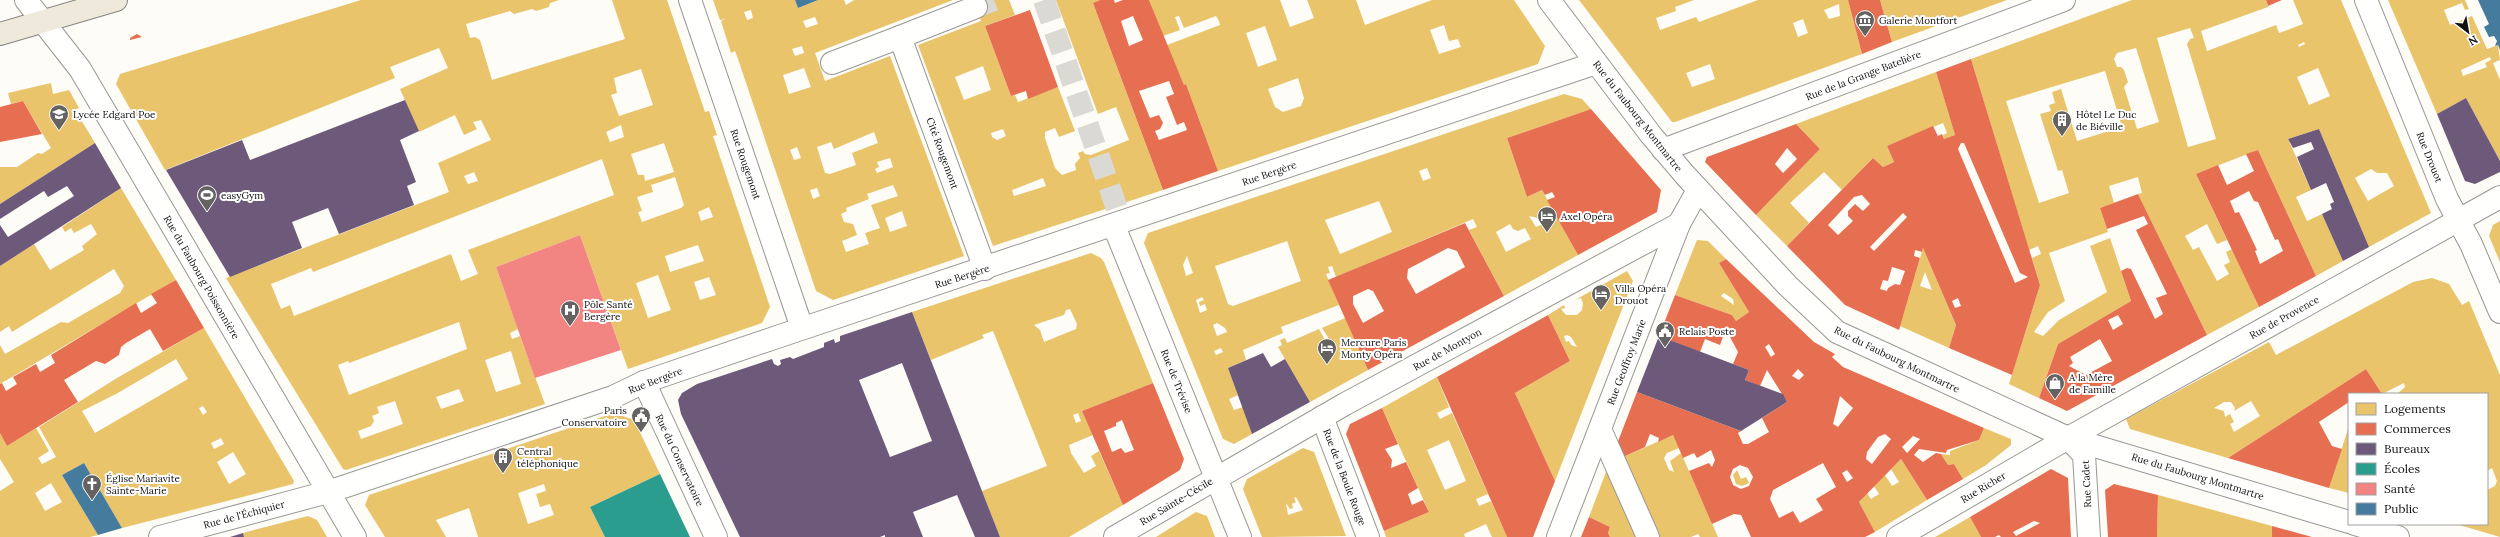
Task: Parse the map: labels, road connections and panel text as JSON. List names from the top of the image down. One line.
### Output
{"streets":{"street":["Rue de la Grange Batelière","Rue du Faubourg Montmartre","Cité Rougemont","Rue Drouot","Rue Rougemont","Rue Bergère","Rue du Faubourg Poissonnière","Rue de Provence","Rue de Montyon","Rue Geoffroy Marie","Rue de Trévise","Rue du Conservatoire","Rue de la Boule Rouge","Rue Cadet","Rue Richer","Rue Sainte-Cécile","Rue de l'Échiquier"]},"crossings":[["Rue de la Grange Batelière","Rue du Faubourg Montmartre"],["Rue du Faubourg Montmartre","Rue Bergère"],["Rue du Faubourg Montmartre","Rue de Provence"],["Rue du Faubourg Montmartre","Rue Geoffroy Marie"],["Rue du Faubourg Montmartre","Rue Cadet"],["Rue du Faubourg Montmartre","Rue Richer"],["Cité Rougemont","Rue Bergère"],["Rue Drouot","Rue de Provence"],["Rue Rougemont","Rue Bergère"],["Rue Bergère","Rue du Faubourg Poissonnière"],["Rue Bergère","Rue de Trévise"],["Rue Bergère","Rue du Conservatoire"],["Rue Bergère","Rue de l'Échiquier"],["Rue du Faubourg Poissonnière","Rue de l'Échiquier"],["Rue de Provence","Rue Cadet"],["Rue de Provence","Rue Richer"],["Rue de Montyon","Rue Geoffroy Marie"],["Rue de Montyon","Rue de Trévise"],["Rue de Montyon","Rue de la Boule Rouge"],["Rue de Montyon","Rue Sainte-Cécile"],["Rue de Trévise","Rue Sainte-Cécile"],["Rue Cadet","Rue Richer"]],"places":{"museum":["Galerie Montfort"],"school or university":["Lycée Edgard Poe"],"building":["Hôtel Le Duc de Biéville","Central téléphonique"],"sports":["easyGym"],"hotel":["Axel Opéra","Villa Opéra Drouot","Mercure Paris Monty Opéra"],"hospital":["Pôle Santé Bergère"],"public building":["Relais Poste","Paris Conservatoire"],"shop":["A la Mère de Famille"],"church":["Église Mariavite Sainte-Marie"]},"legend":["Logements","Commerces","Bureaux","Écoles","Santé","Public"],"north":"bottom right"}
